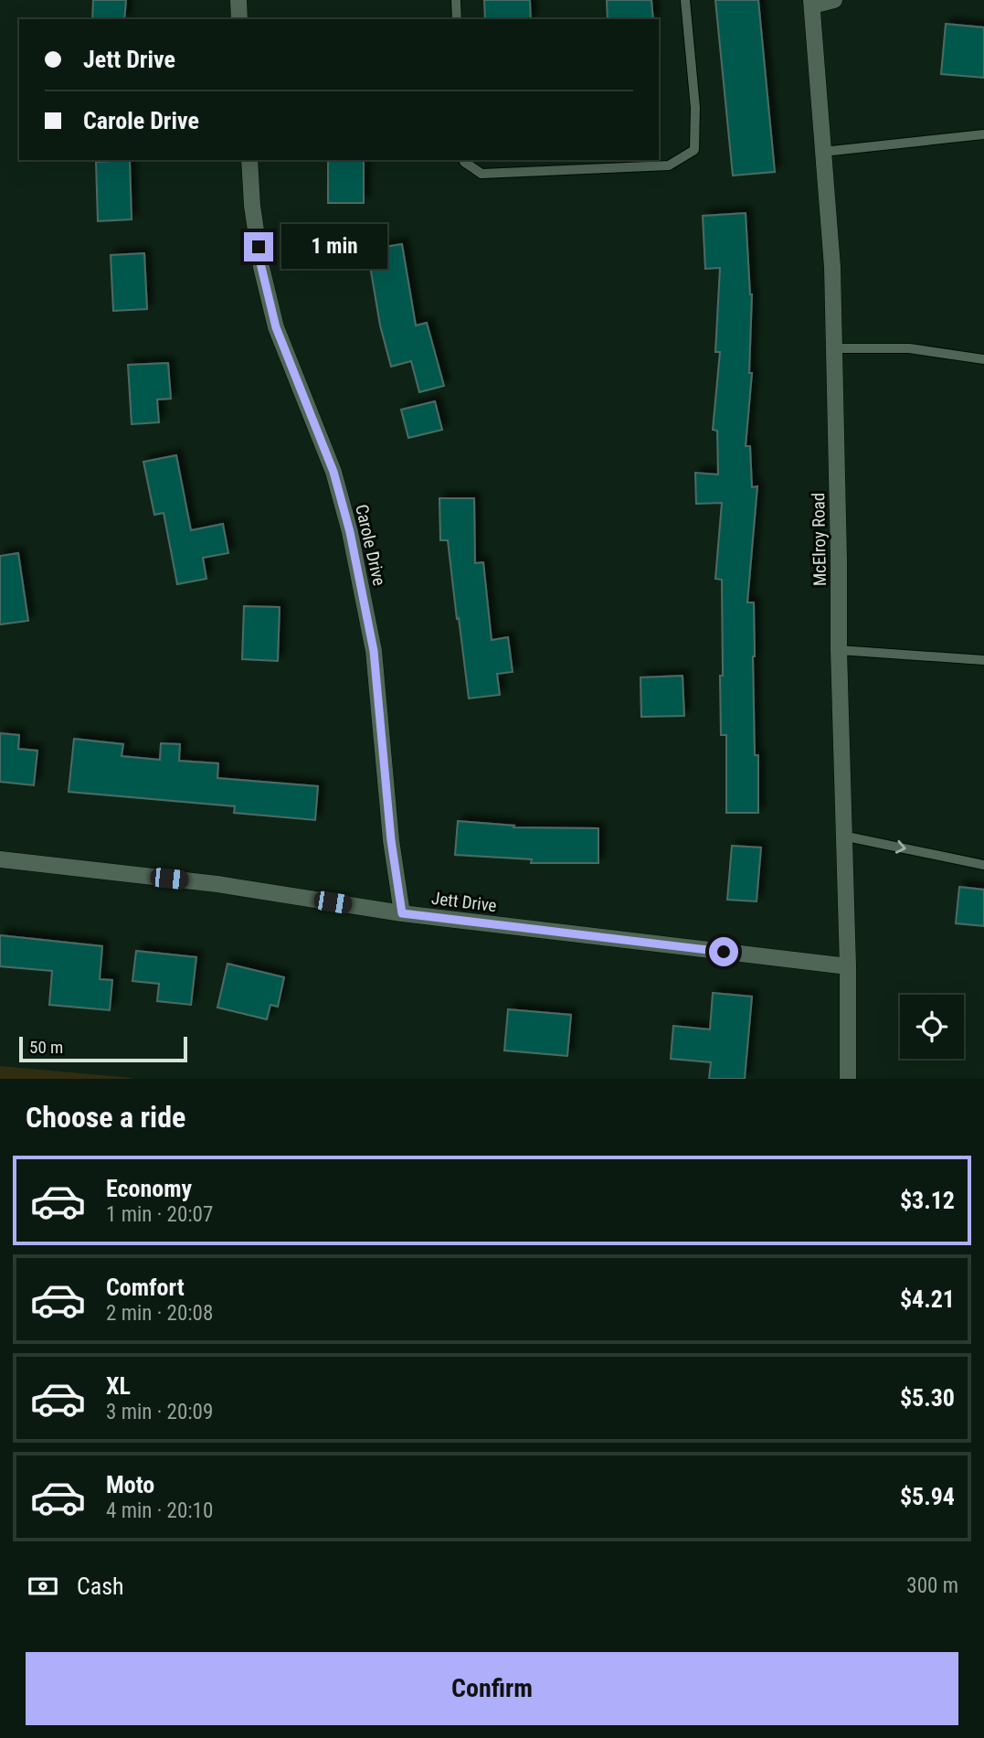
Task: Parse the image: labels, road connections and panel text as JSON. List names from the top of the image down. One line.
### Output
{"streets":{"street":["McElroy Road","Carole Drive","Jett Drive"]},"crossings":[["McElroy Road","Jett Drive"],["Carole Drive","Jett Drive"]],"scale_bar":"50 m","page":{"banner":["Jett Drive","Carole Drive"],"bubble":"1 min","scale":"50 m","heading":"Choose a ride","list":[{"name":"Economy","note":"1 min · 20:07","value":"$3.12"},{"name":"Comfort","note":"2 min · 20:08","value":"$4.21"},{"name":"XL","note":"3 min · 20:09","value":"$5.30"},{"name":"Moto","note":"4 min · 20:10","value":"$5.94"}],"pay":["Cash","300 m"],"buttons":"Confirm"}}
